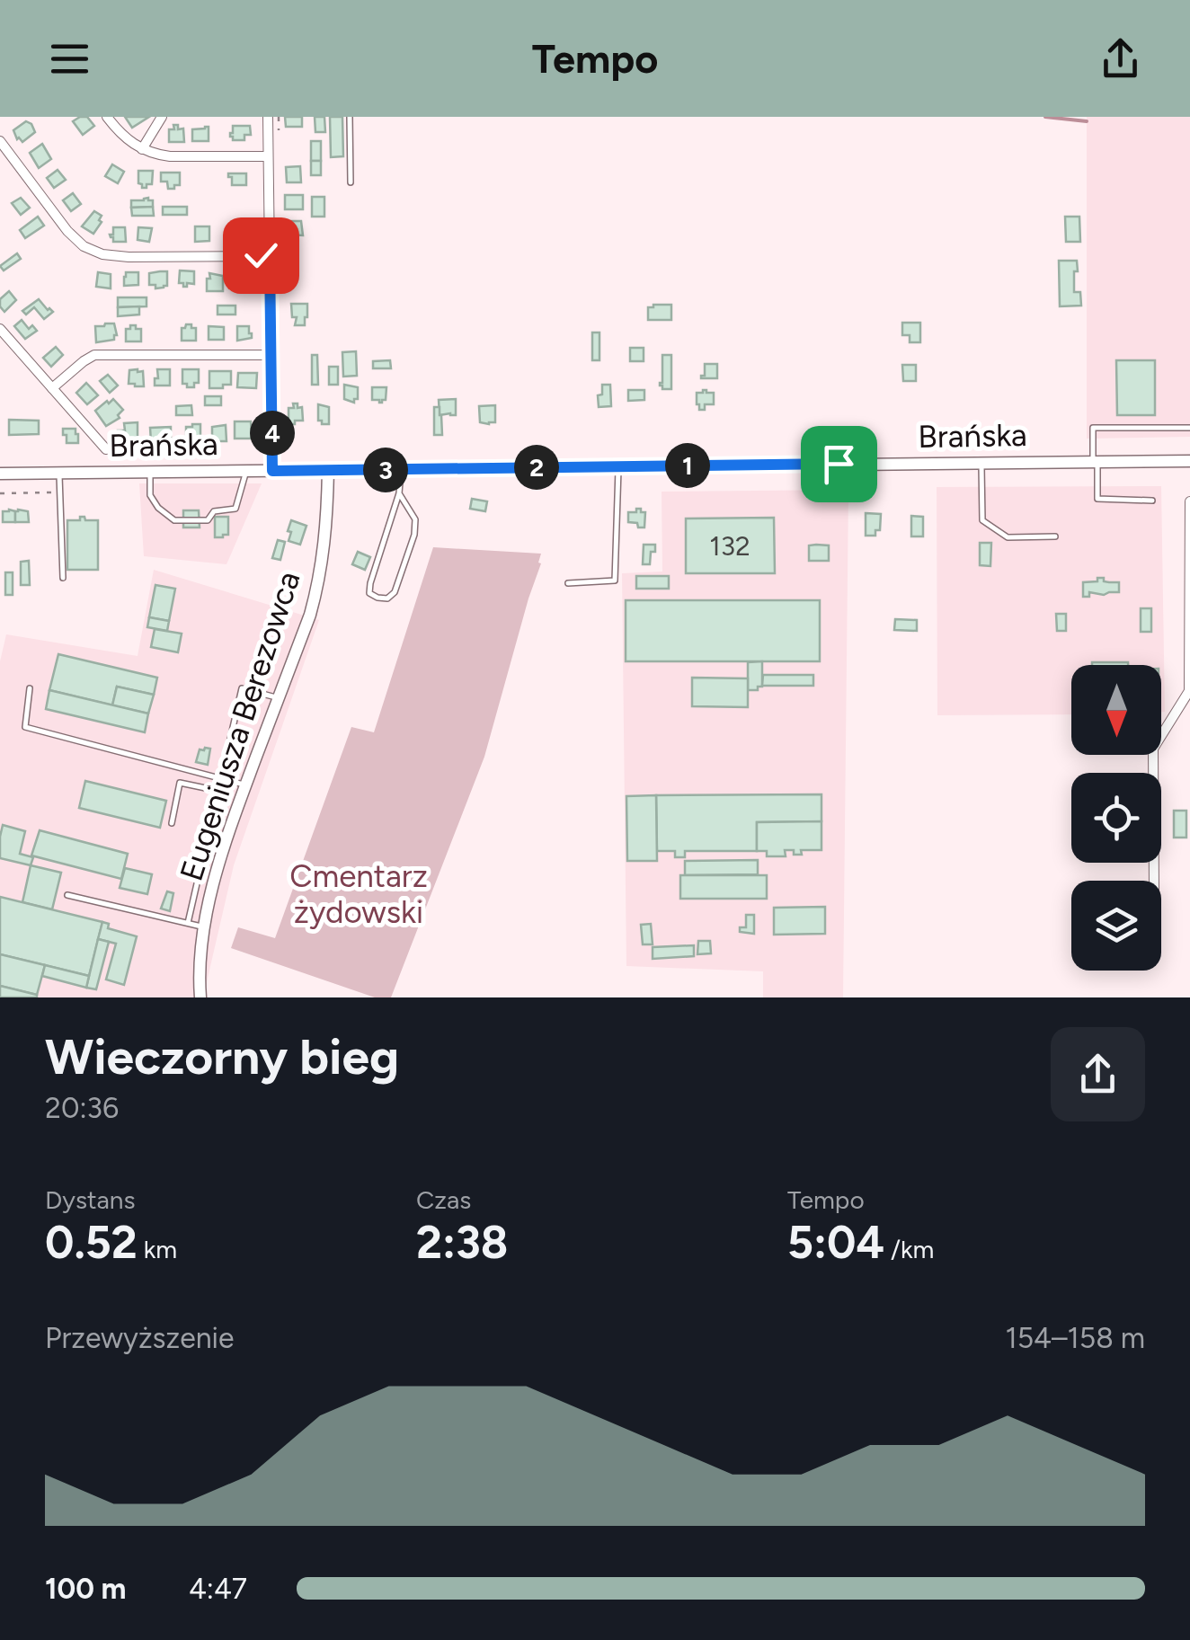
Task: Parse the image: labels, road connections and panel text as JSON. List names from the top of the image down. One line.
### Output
{"streets":{"street":["Brańska","Eugeniusza Berezowca"]},"crossings":[["Brańska","Eugeniusza Berezowca"]],"parks":["Cmentarz żydowski"],"house_numbers":["132"],"north":"bottom","page":{"header":"Tempo","pins":["4","1","2","3"],"heading":["Wieczorny bieg","20:36"],"stats":[["Dystans","0.52 km"],["Czas","2:38"],["Tempo","5:04 /km"]],"chart":["Przewyższenie","154–158 m"],"list":[{"name":"100 m","note":"4:47"}]}}
